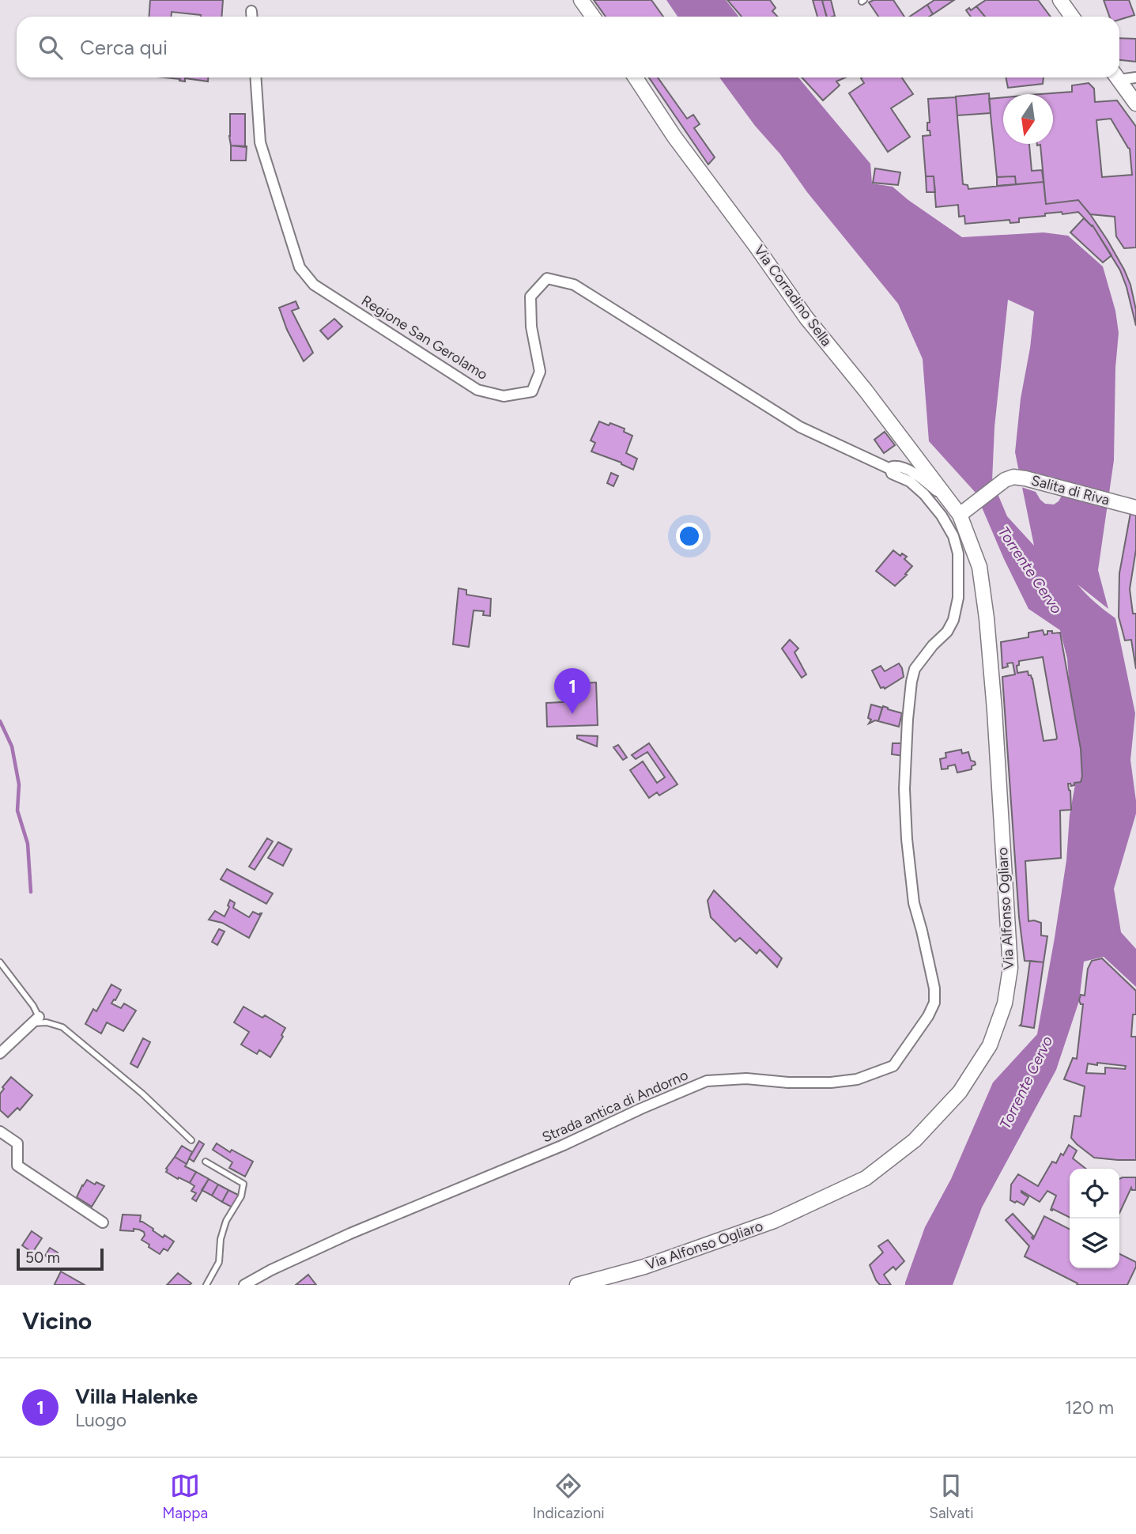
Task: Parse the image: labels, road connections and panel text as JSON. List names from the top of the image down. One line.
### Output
{"streets":{"main road":["Via Corradino Sella","Salita di Riva","Via Alfonso Ogliaro"],"street":["Regione San Gerolamo","Strada antica di Andorno"]},"crossings":[["Via Corradino Sella","Salita di Riva"],["Via Corradino Sella","Via Alfonso Ogliaro"],["Regione San Gerolamo","Strada antica di Andorno"],["Salita di Riva","Via Alfonso Ogliaro"]],"water":["Torrente Cervo"],"scale_bar":"50 m","north":"bottom","page":{"search":"Cerca qui","pins":"1","scale":"50 m","heading":"Vicino","list":[{"mark":"1","name":"Villa Halenke","note":"Luogo","value":"120 m"}],"nav":["Mappa","Indicazioni","Salvati"]}}
